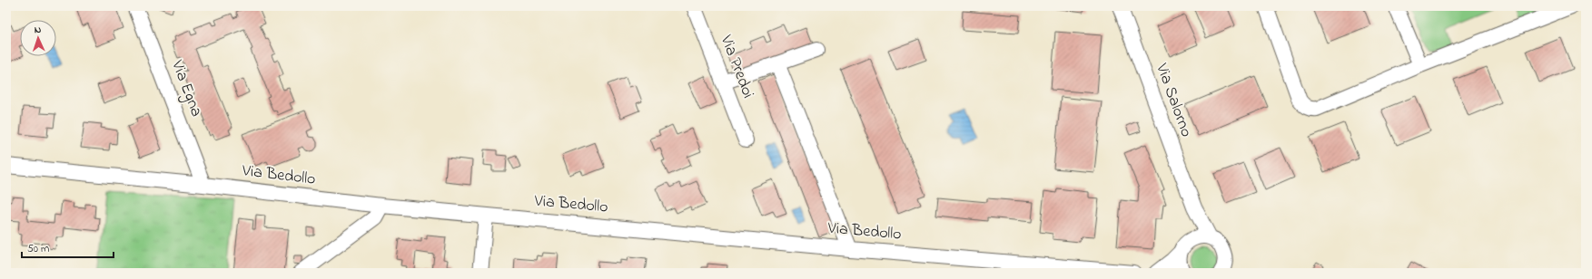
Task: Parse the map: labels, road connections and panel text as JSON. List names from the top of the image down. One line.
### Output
{"streets":{"street":["Via Predoi","Via Egna","Via Salorno","Via Bedollo"]},"crossings":[["Via Egna","Via Bedollo"]],"scale_bar":"50 m","north":"top"}
